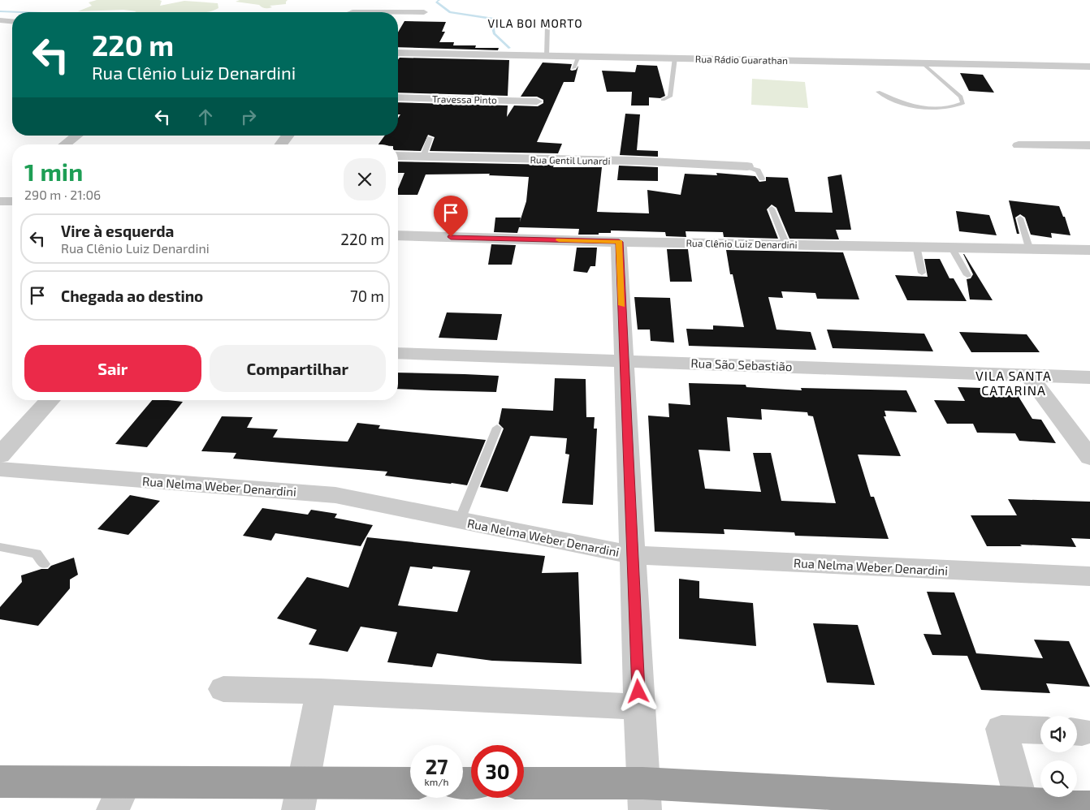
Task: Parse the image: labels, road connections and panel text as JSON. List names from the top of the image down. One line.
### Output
{"streets":{"street":["Rua Rádio Guarathan","Travessa Pinto","Rua Gentil Lunardi","Rua Clênio Luiz Denardini","Rua São Sebastião","Rua Nelma Weber Denardini"]},"districts":["VILA BOI MORTO","VILA SANTA CATARINA"],"page":{"turn":["220 m","Rua Clênio Luiz Denardini"],"heading":["1 min","290 m · 21:06"],"list":[{"name":"Vire à esquerda","note":"Rua Clênio Luiz Denardini","value":"220 m"},{"name":"Chegada ao destino","value":"70 m"}],"buttons":["Sair","Compartilhar"],"speed":"27 km/h","limit":"30"}}
